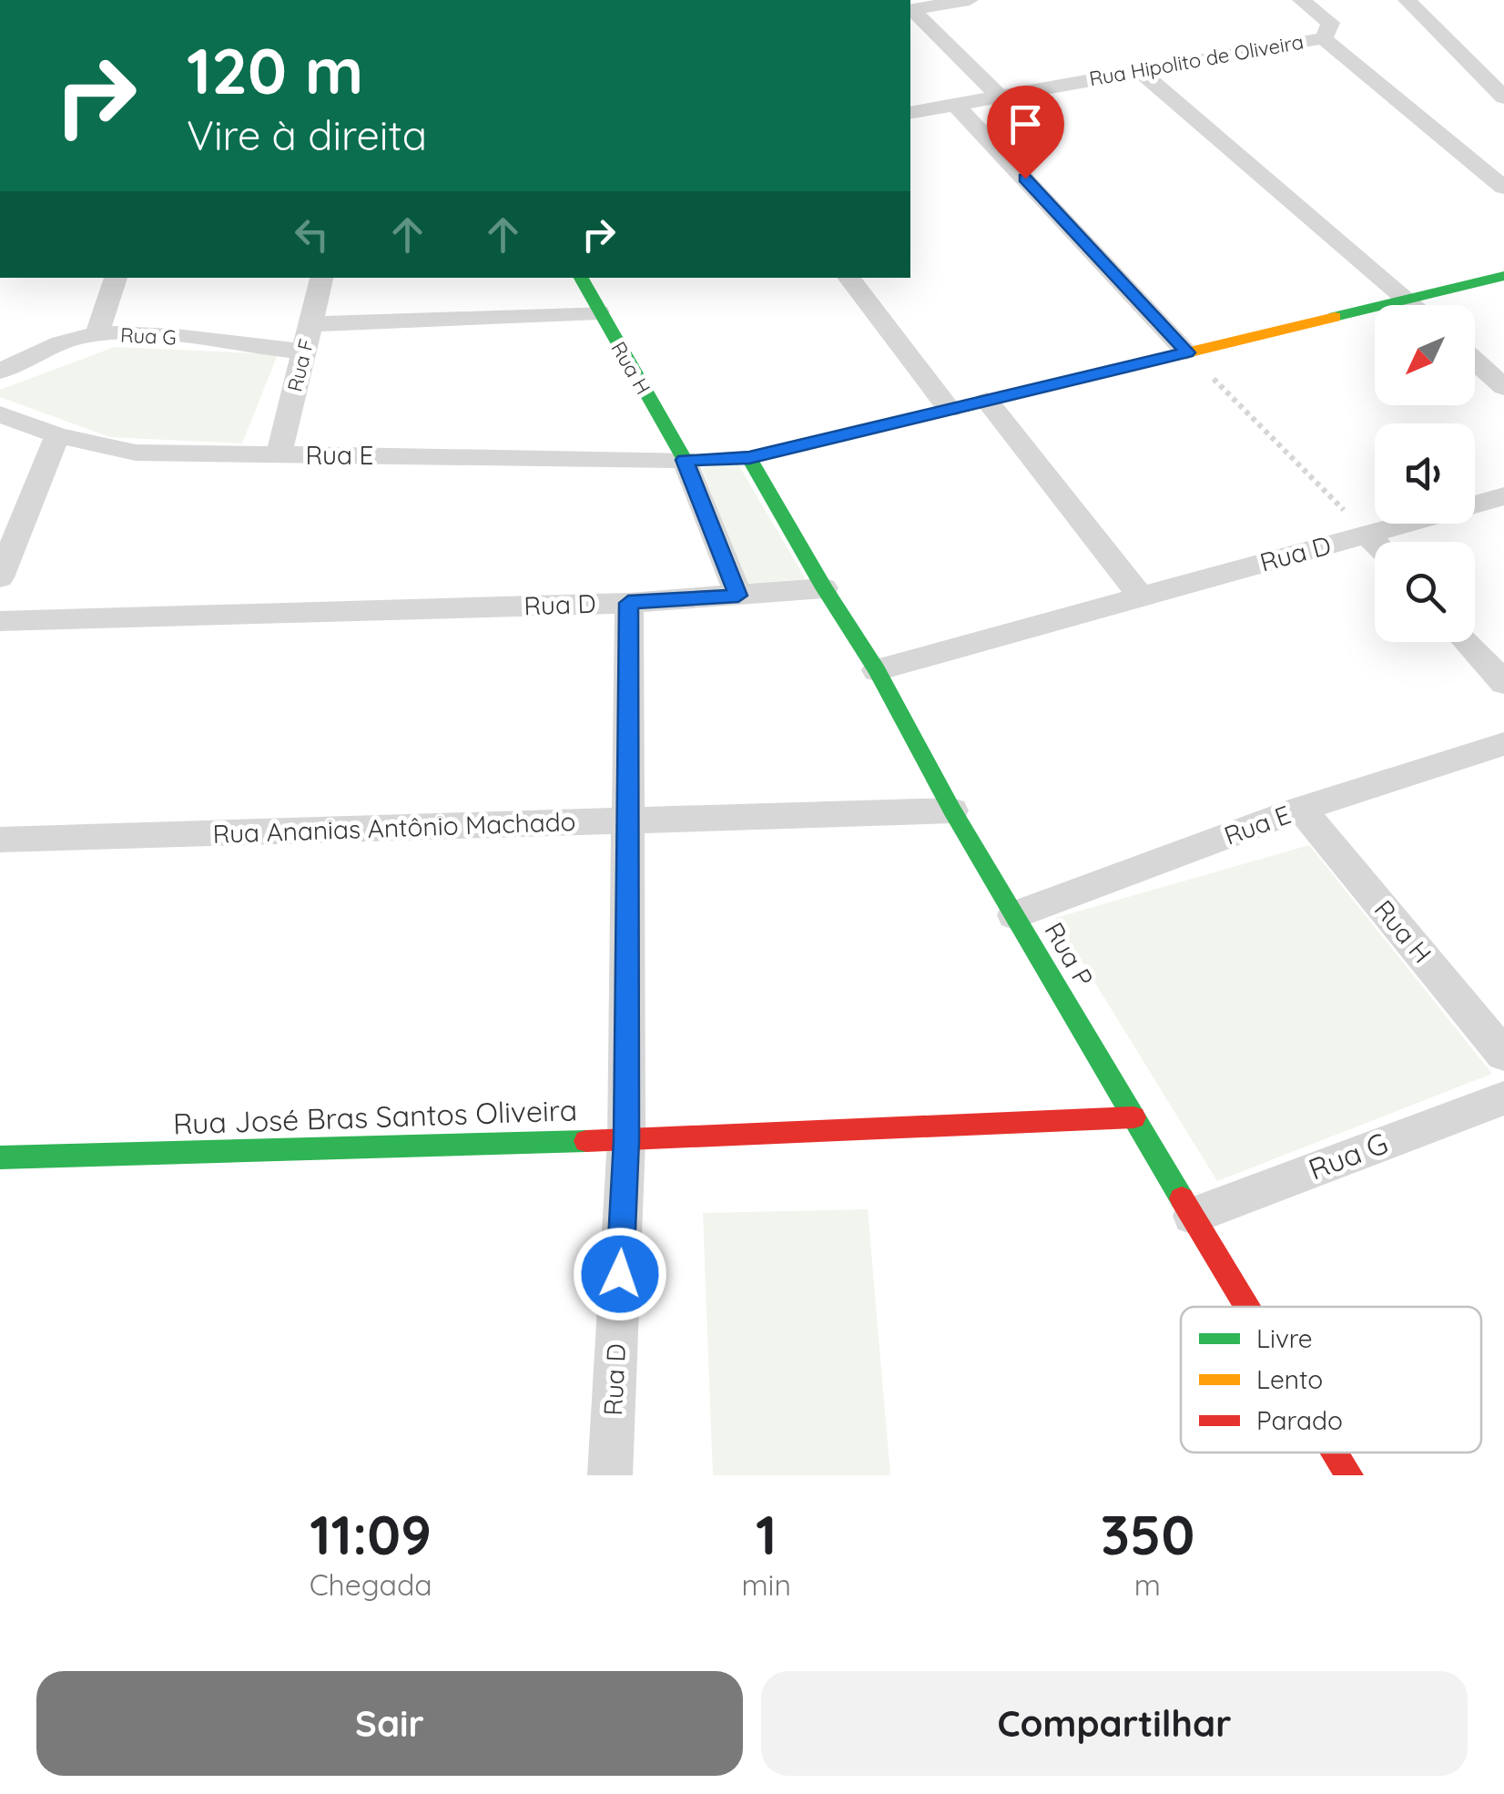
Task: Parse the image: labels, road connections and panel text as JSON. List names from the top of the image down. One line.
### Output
{"streets":{"street":["Rua Hipolito de Oliveira","Rua G","Rua F","Rua H","Rua E","Rua D","Rua Ananias Antônio Machado","Rua P","Rua José Bras Santos Oliveira"]},"crossings":[["Rua G","Rua F"],["Rua G","Rua P"],["Rua F","Rua E"],["Rua H","Rua E"],["Rua E","Rua P"],["Rua D","Rua Ananias Antônio Machado"],["Rua D","Rua P"],["Rua D","Rua José Bras Santos Oliveira"],["Rua Ananias Antônio Machado","Rua P"],["Rua P","Rua José Bras Santos Oliveira"]],"legend":["Livre","Lento","Parado"],"north":"bottom left","page":{"turn":["120 m","Vire à direita"],"eta":["11:09","Chegada","1","min","350","m"],"buttons":["Sair","Compartilhar"]}}
